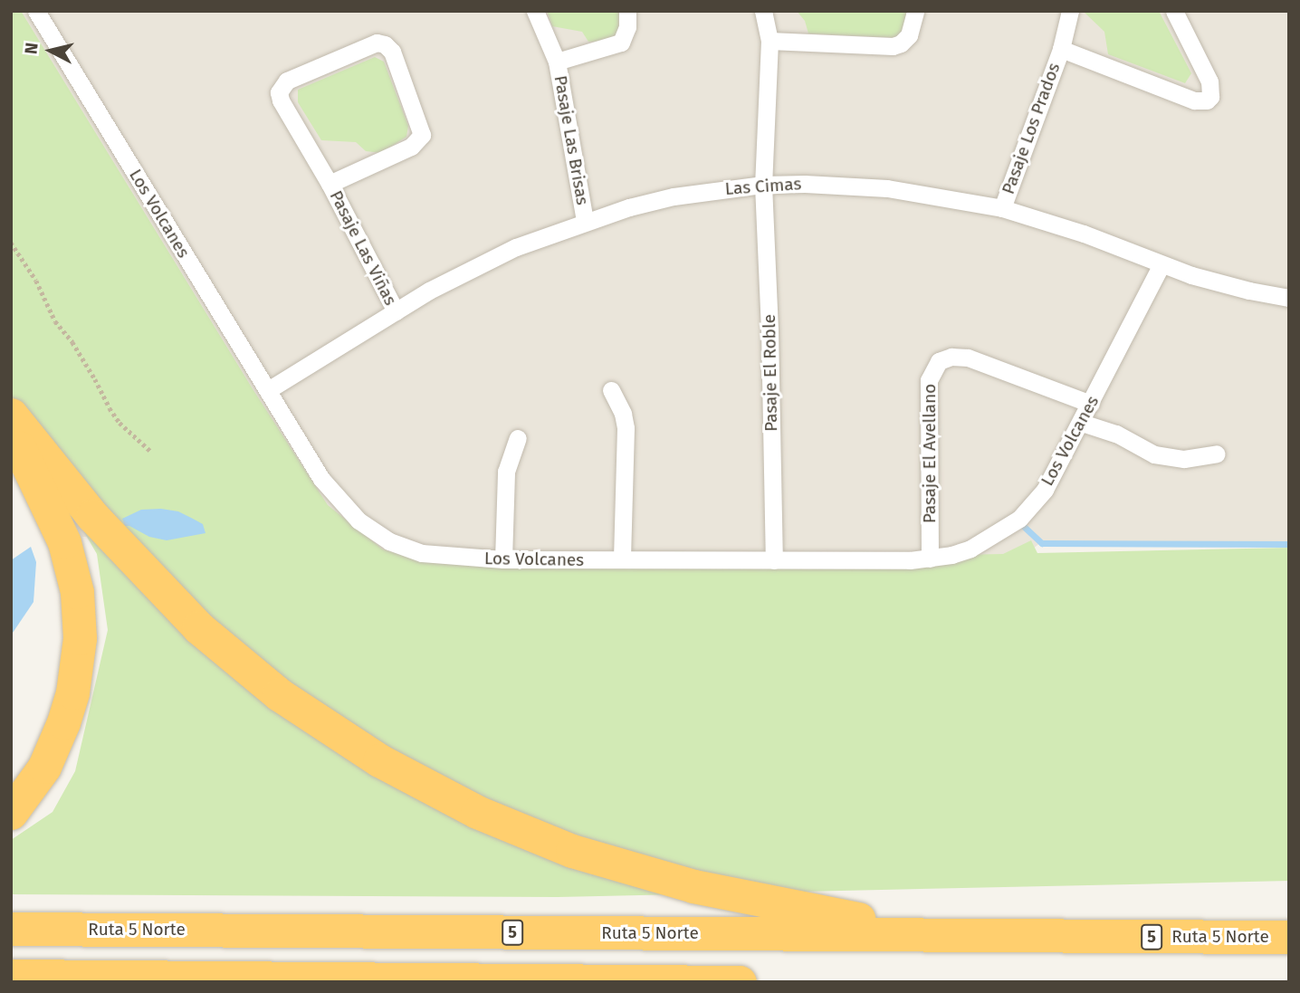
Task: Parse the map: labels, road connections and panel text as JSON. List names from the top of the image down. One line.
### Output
{"streets":{"highway":["Ruta 5 Norte","5"],"street":["Pasaje Los Prados","Pasaje Las Brisas","Las Cimas","Los Volcanes","Pasaje Las Viñas","Pasaje El Roble","Pasaje El Avellano"]},"crossings":[["Pasaje Los Prados","Las Cimas"],["Pasaje Las Brisas","Las Cimas"],["Las Cimas","Los Volcanes"],["Las Cimas","Pasaje Las Viñas"],["Las Cimas","Pasaje El Roble"],["Los Volcanes","Pasaje El Roble"],["Los Volcanes","Pasaje El Avellano"]],"north":"left"}
